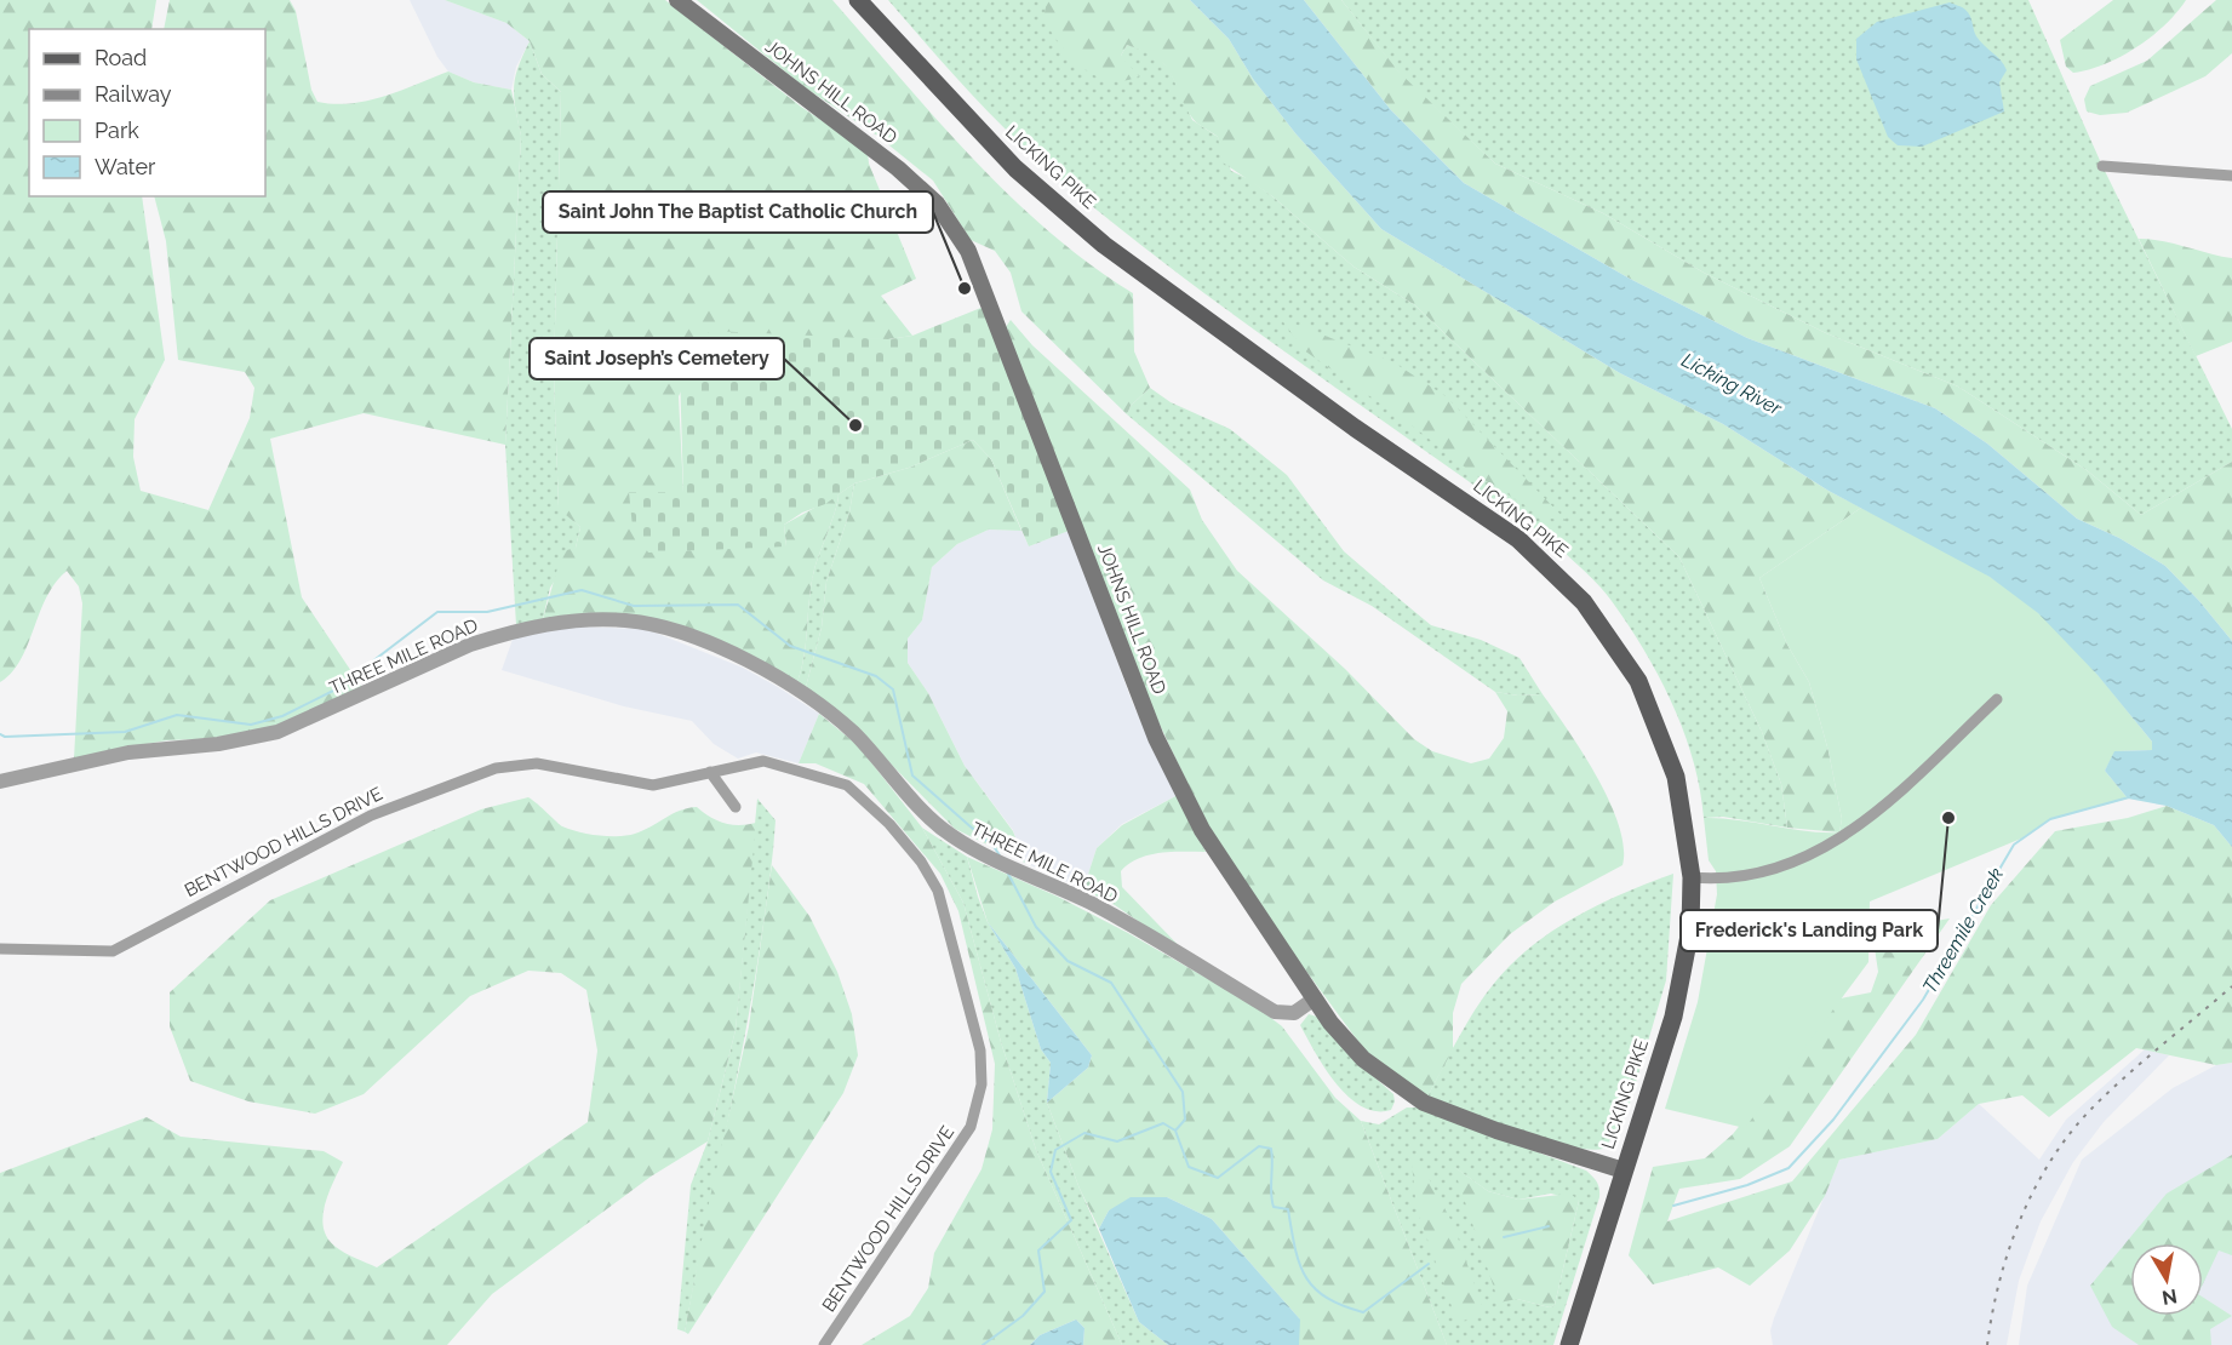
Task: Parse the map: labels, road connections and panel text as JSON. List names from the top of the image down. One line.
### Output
{"streets":{"main road":["JOHNS HILL ROAD","LICKING PIKE"],"street":["THREE MILE ROAD","BENTWOOD HILLS DRIVE"]},"crossings":[["JOHNS HILL ROAD","LICKING PIKE"],["JOHNS HILL ROAD","THREE MILE ROAD"]],"water":["Licking River","Threemile Creek"],"places":["Saint John The Baptist Catholic Church","Saint Joseph’s Cemetery","Frederick's Landing Park"],"legend":["Road","Railway","Park","Water"],"north":"bottom"}
